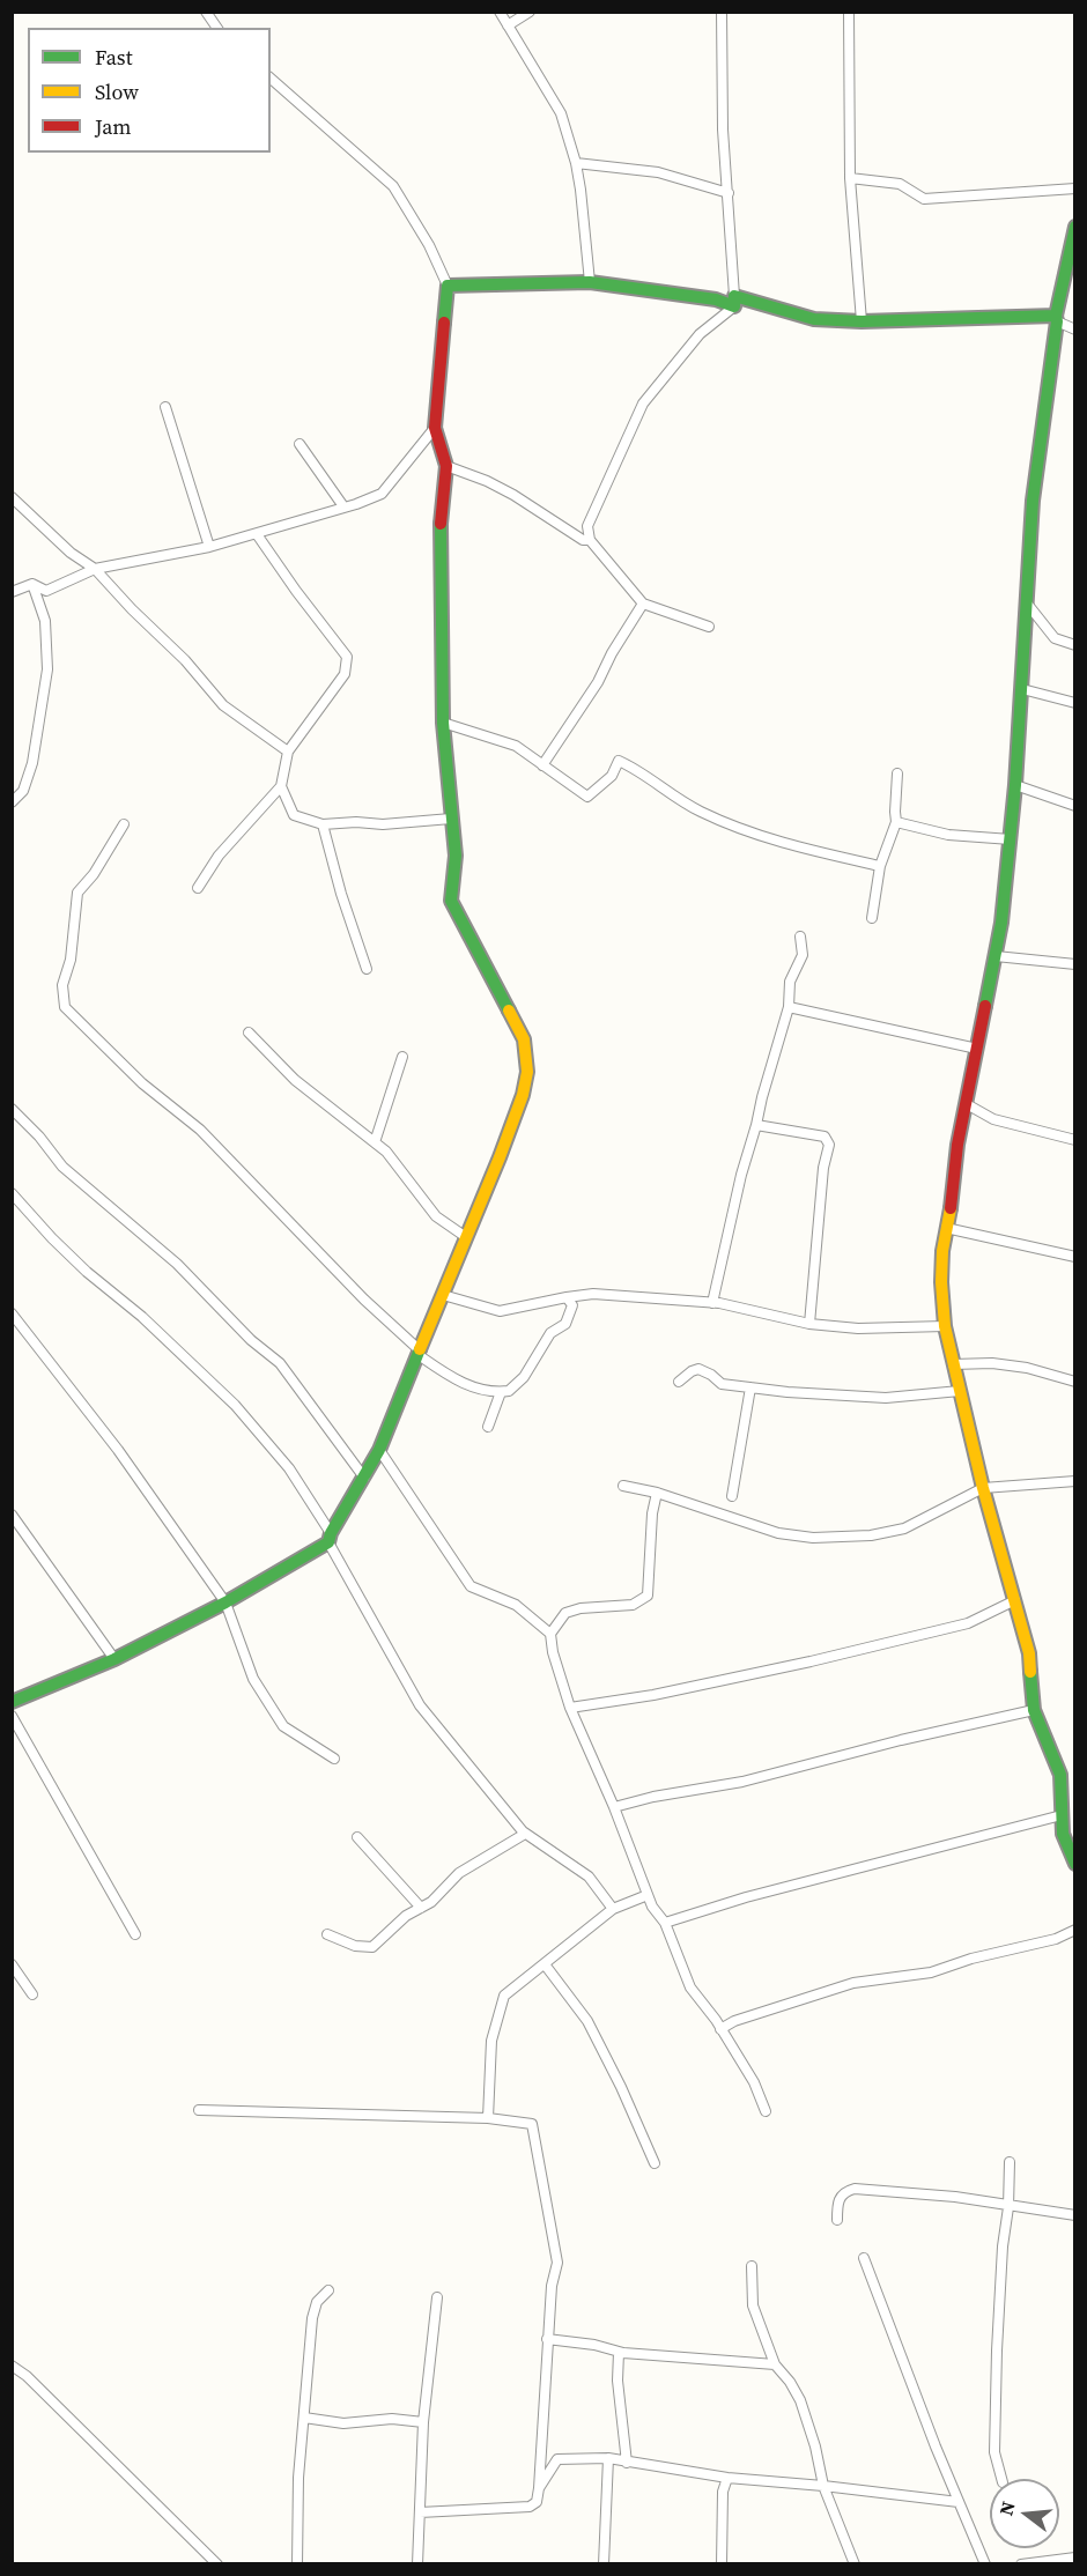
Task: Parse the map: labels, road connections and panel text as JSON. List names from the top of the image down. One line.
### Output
{"legend":["Fast","Slow","Jam"],"north":"left"}
